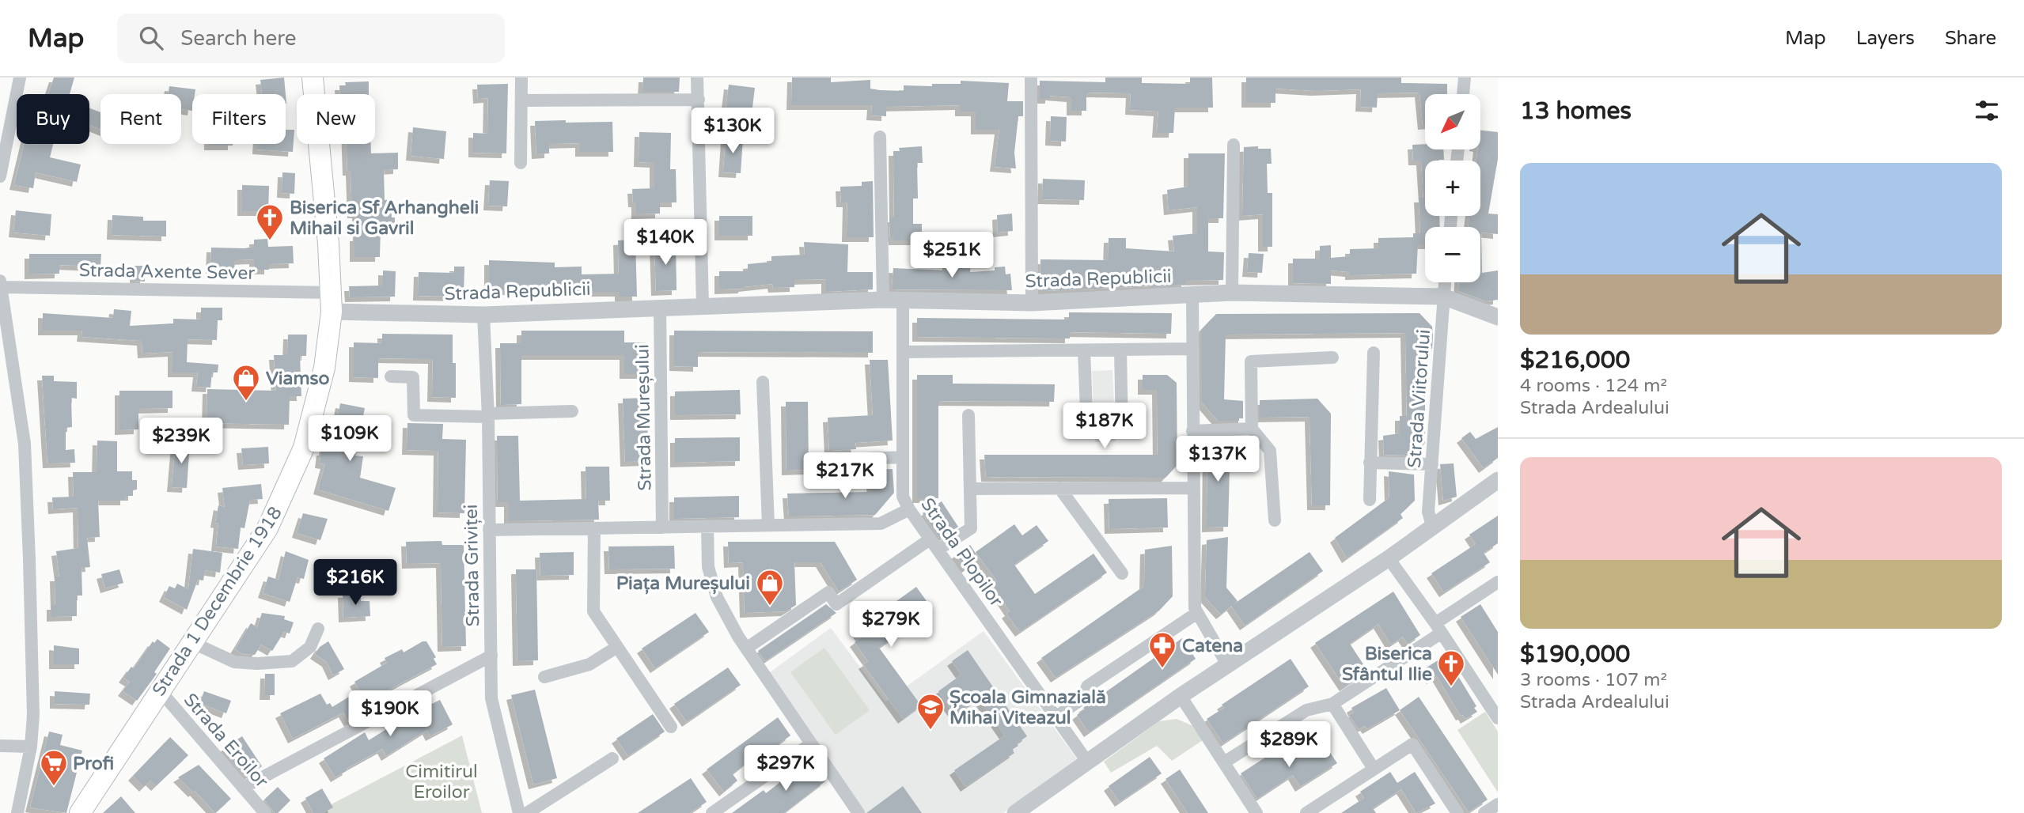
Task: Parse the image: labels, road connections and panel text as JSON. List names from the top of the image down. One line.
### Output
{"streets":{"main road":["Strada 1 Decembrie 1918"],"street":["Strada Axente Sever","Strada Republicii","Strada Viitorului","Strada Mureșului","Strada Plopilor","Strada Griviței","Strada Eroilor"]},"crossings":[["Strada Axente Sever","Strada Republicii"],["Strada Axente Sever","Strada 1 Decembrie 1918"],["Strada Republicii","Strada Viitorului"],["Strada Republicii","Strada Mureșului"],["Strada Republicii","Strada Plopilor"],["Strada Republicii","Strada Griviței"],["Strada Republicii","Strada 1 Decembrie 1918"],["Strada 1 Decembrie 1918","Strada Eroilor"]],"parks":["Cimitirul Eroilor"],"places":{"church":["Biserica Sf Arhangheli Mihail si Gavril","Biserica Sfântul Ilie"],"shop":["Viamso","Piața Mureșului"],"pharmacy":["Catena"],"school or university":["Școala Gimnazială Mihai Viteazul"],"supermarket":["Profi"]},"north":"bottom left","page":{"header":"Map","search":"Search here","nav":["Map","Layers","Share"],"heading":"13 homes","map_buttons":["+","−"],"chip":["Buy","Rent","Filters","New"],"price":["$130K","$140K","$251K","$187K","$109K","$239K","$137K","$217K","$216K","$279K","$190K","$289K","$297K"],"list":[{"name":"$216,000","note":"4 rooms · 124 m² · Strada Ardealului"},{"name":"$190,000","note":"3 rooms · 107 m² · Strada Ardealului"}]}}
